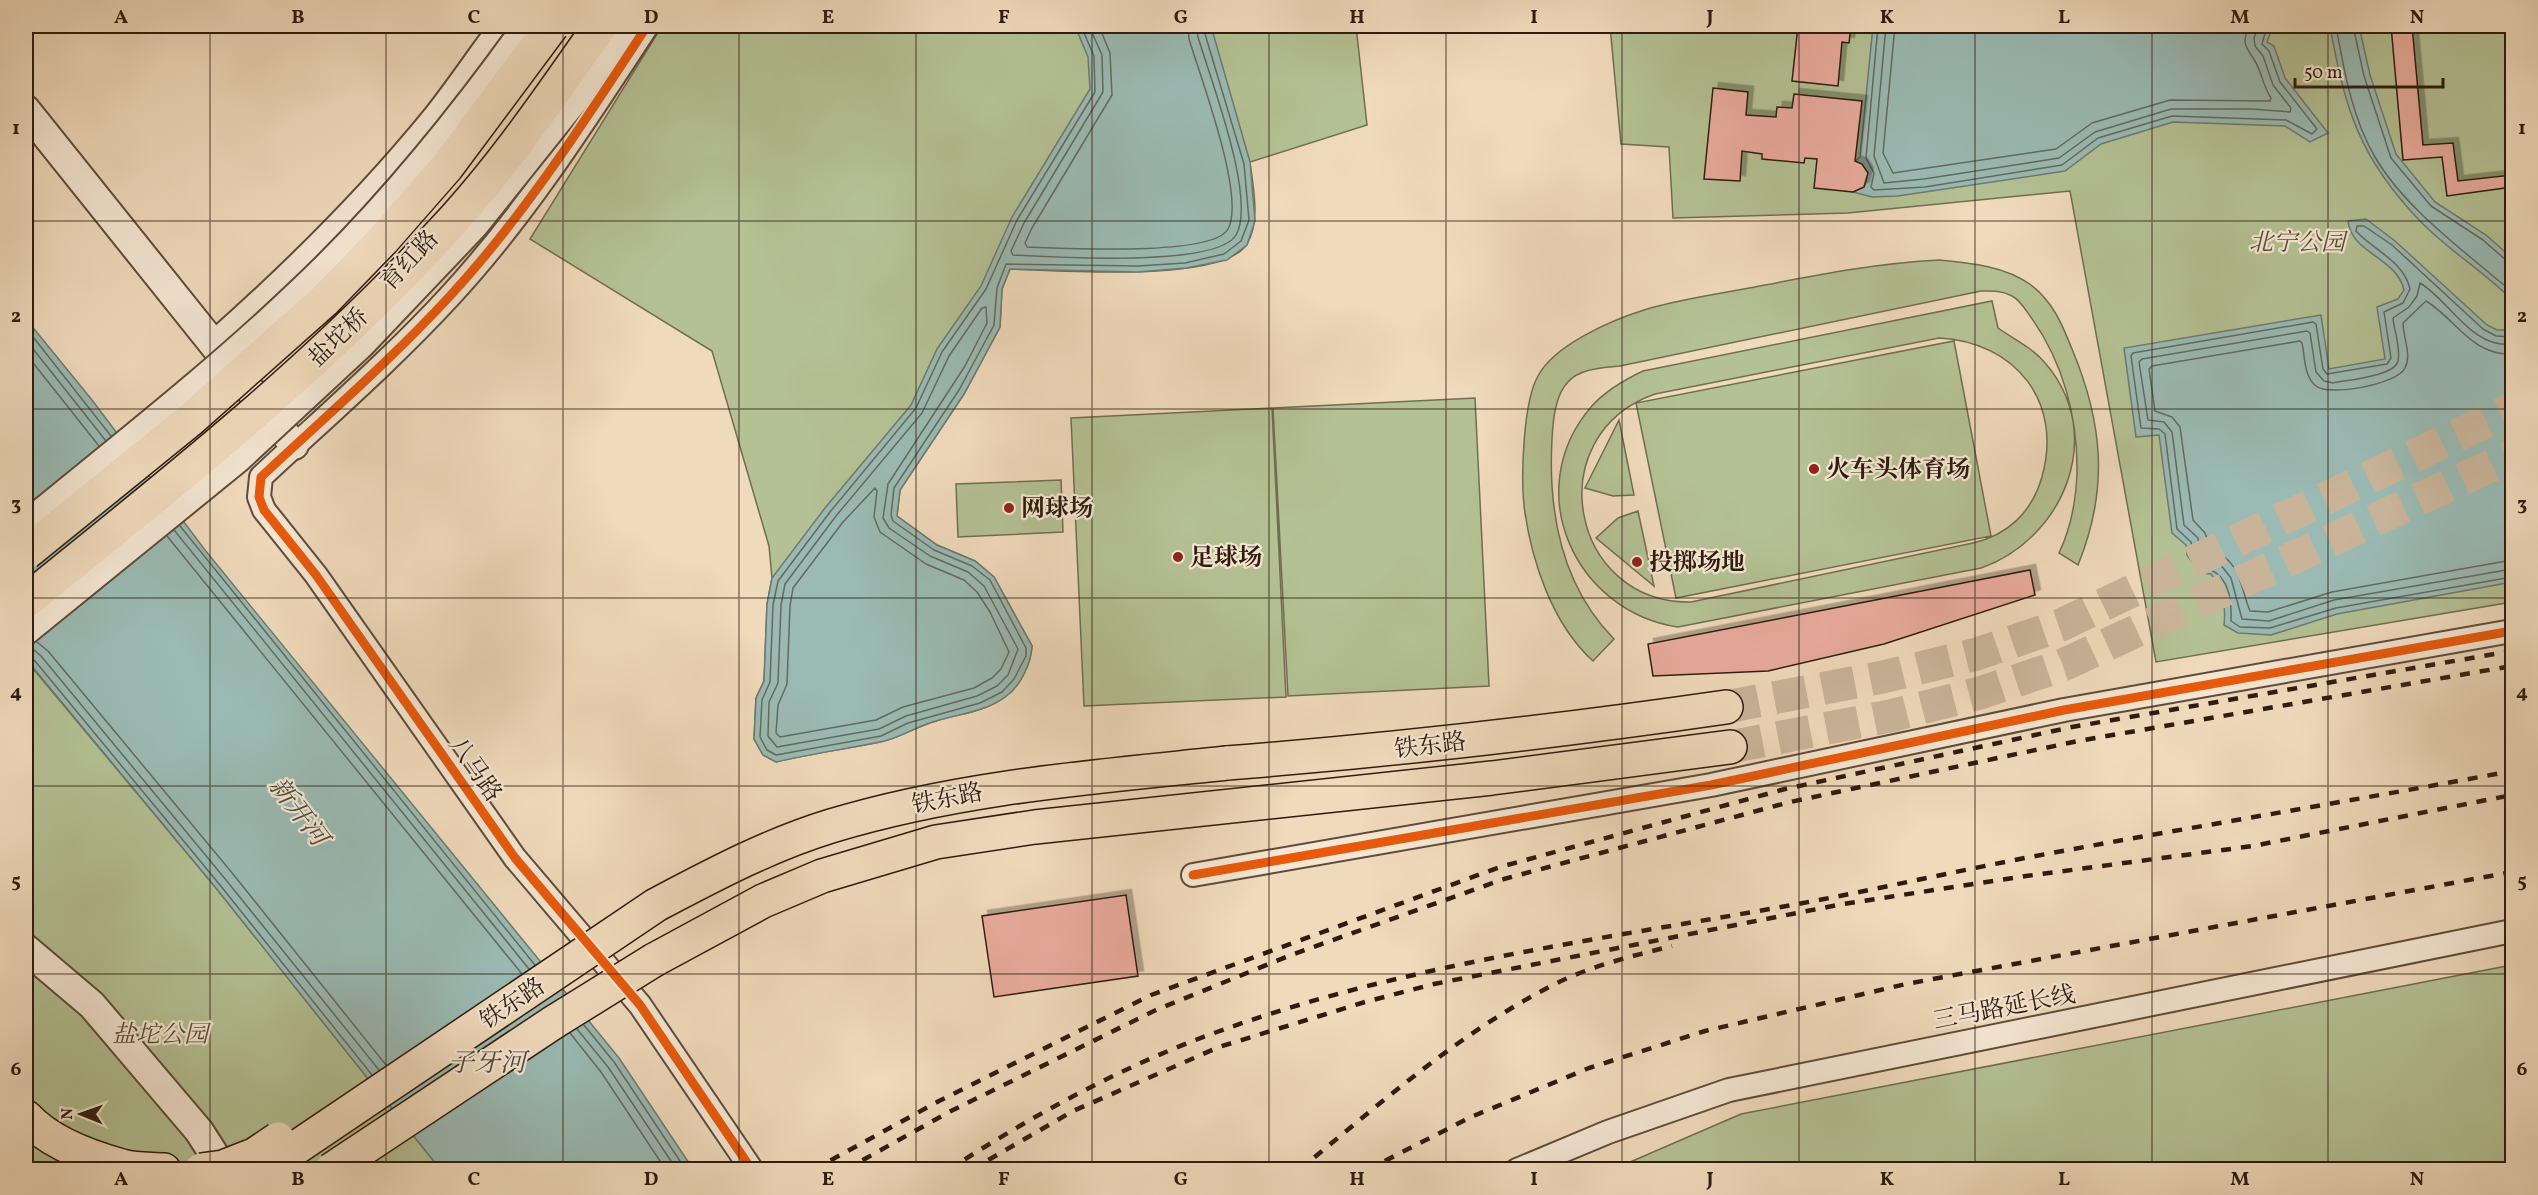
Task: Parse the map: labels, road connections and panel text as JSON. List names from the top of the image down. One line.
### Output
{"streets":{"highway":["盐坨桥","铁东路"],"street":["育红路","八马路","三马路延长线"]},"water":["新开河","子牙河"],"parks":["北宁公园","盐坨公园"],"places":["火车头体育场","网球场","足球场","投掷场地"],"scale_bar":"50 m","north":"left","grid":{"columns":["A","B","C","D","E","F","G","H","I","J","K","L","M","N"],"rows":["1","2","3","4","5","6"]}}
